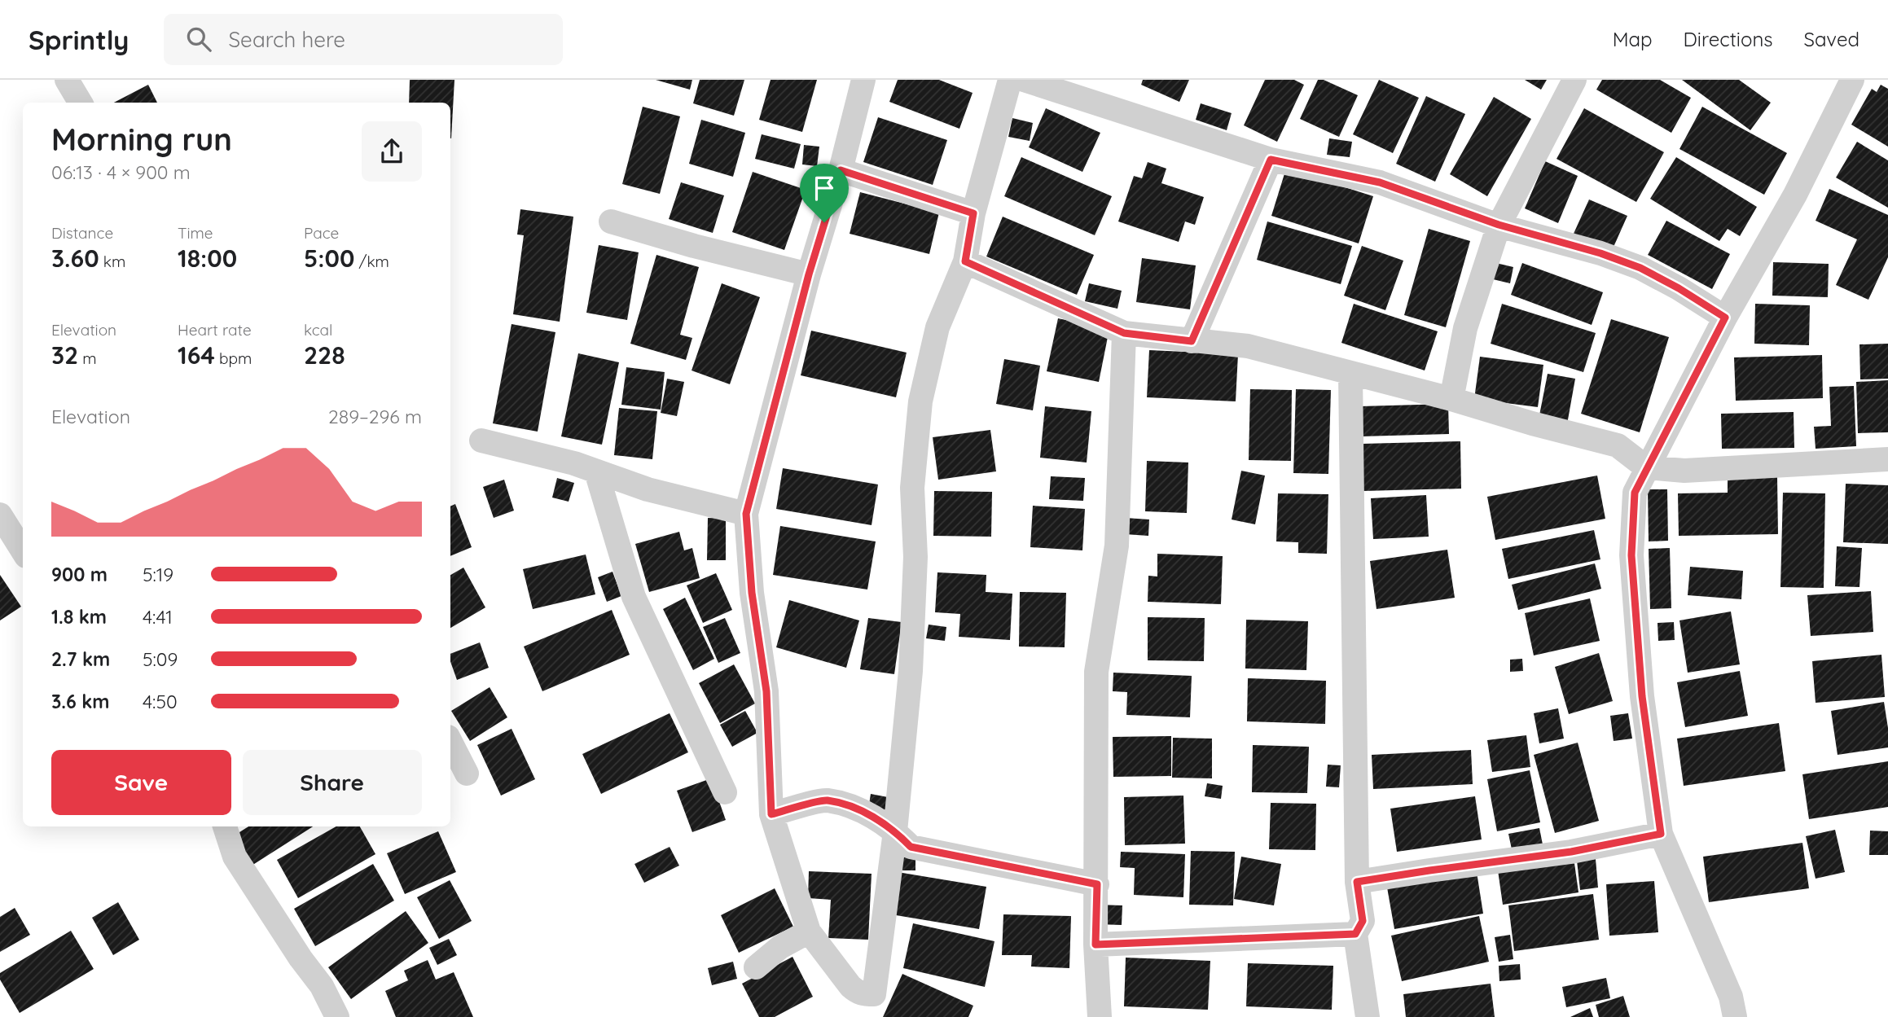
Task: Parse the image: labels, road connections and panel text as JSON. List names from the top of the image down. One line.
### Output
{"page":{"header":"Sprintly","search":"Search here","nav":["Map","Directions","Saved"],"heading":["Morning run","06:13 · 4 × 900 m"],"stats":[["Distance","3.60 km"],["Time","18:00"],["Pace","5:00 /km"],["Elevation","32 m"],["Heart rate","164 bpm"],["kcal","228"]],"chart":["Elevation","289–296 m"],"list":[{"name":"900 m","note":"5:19"},{"name":"1.8 km","note":"4:41"},{"name":"2.7 km","note":"5:09"},{"name":"3.6 km","note":"4:50"}],"buttons":["Save","Share"]}}
